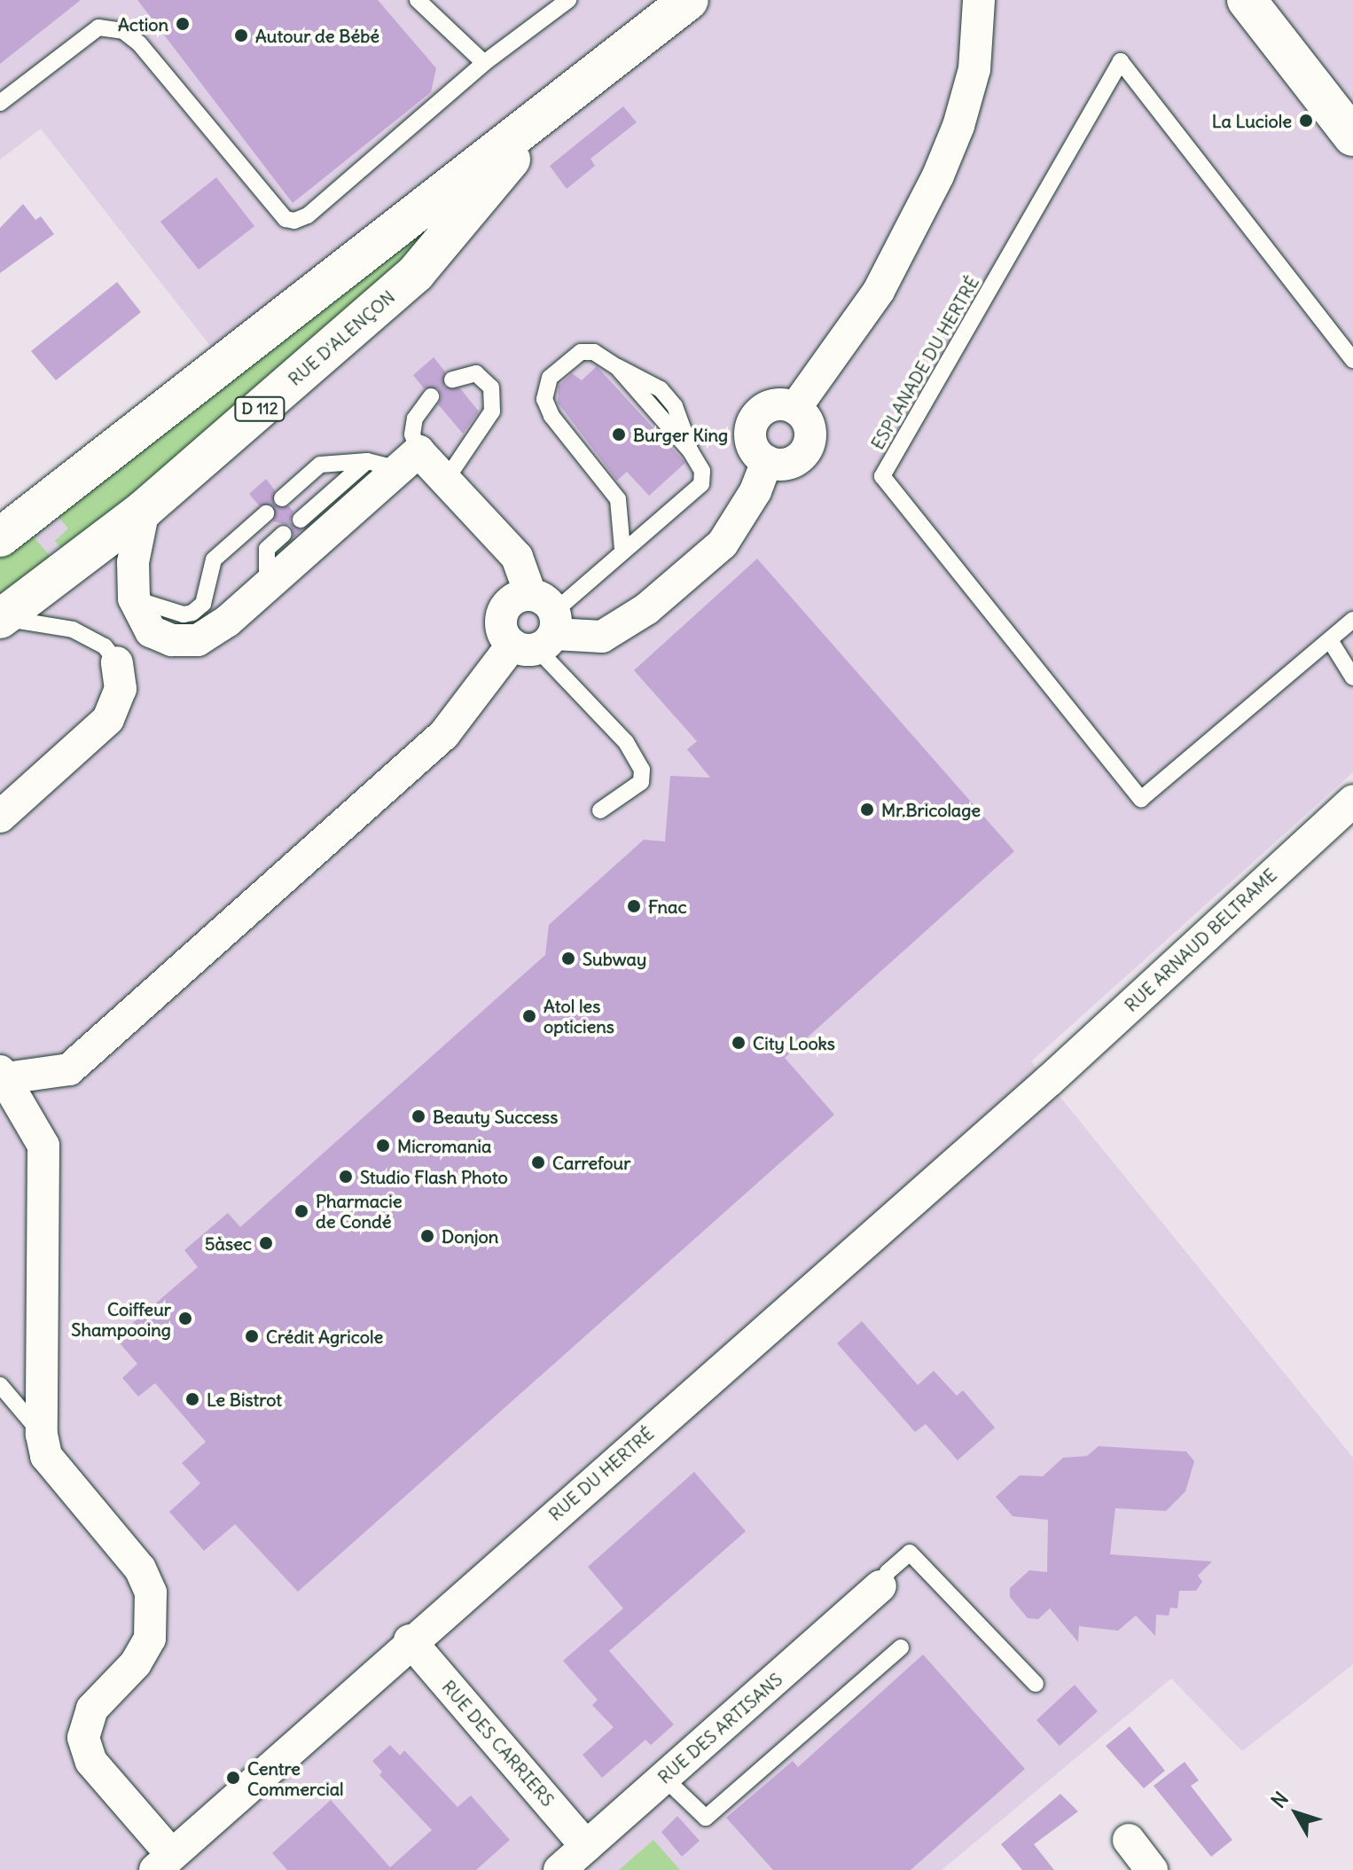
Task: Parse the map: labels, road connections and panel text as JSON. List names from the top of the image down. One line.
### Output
{"streets":{"main road":["RUE D'ALENÇON","D 112"],"street":["RUE ARNAUD BELTRAME","RUE DU HERTRÉ","RUE DES ARTISANS","RUE DES CARRIERS"],"lane":["ESPLANADE DU HERTRÉ"]},"crossings":[["RUE ARNAUD BELTRAME","RUE DU HERTRÉ"],["RUE DU HERTRÉ","RUE DES CARRIERS"],["RUE DES ARTISANS","RUE DES CARRIERS"]],"places":["Action","Autour de Bébé","La Luciole","Burger King","Mr.Bricolage","Fnac","Subway","Atol les opticiens","City Looks","Beauty Success","Micromania","Carrefour","Studio Flash Photo","Pharmacie de Condé","Donjon","5àsec","Coiffeur Shampooing","Crédit Agricole","Le Bistrot","Centre Commercial"],"north":"top left"}
